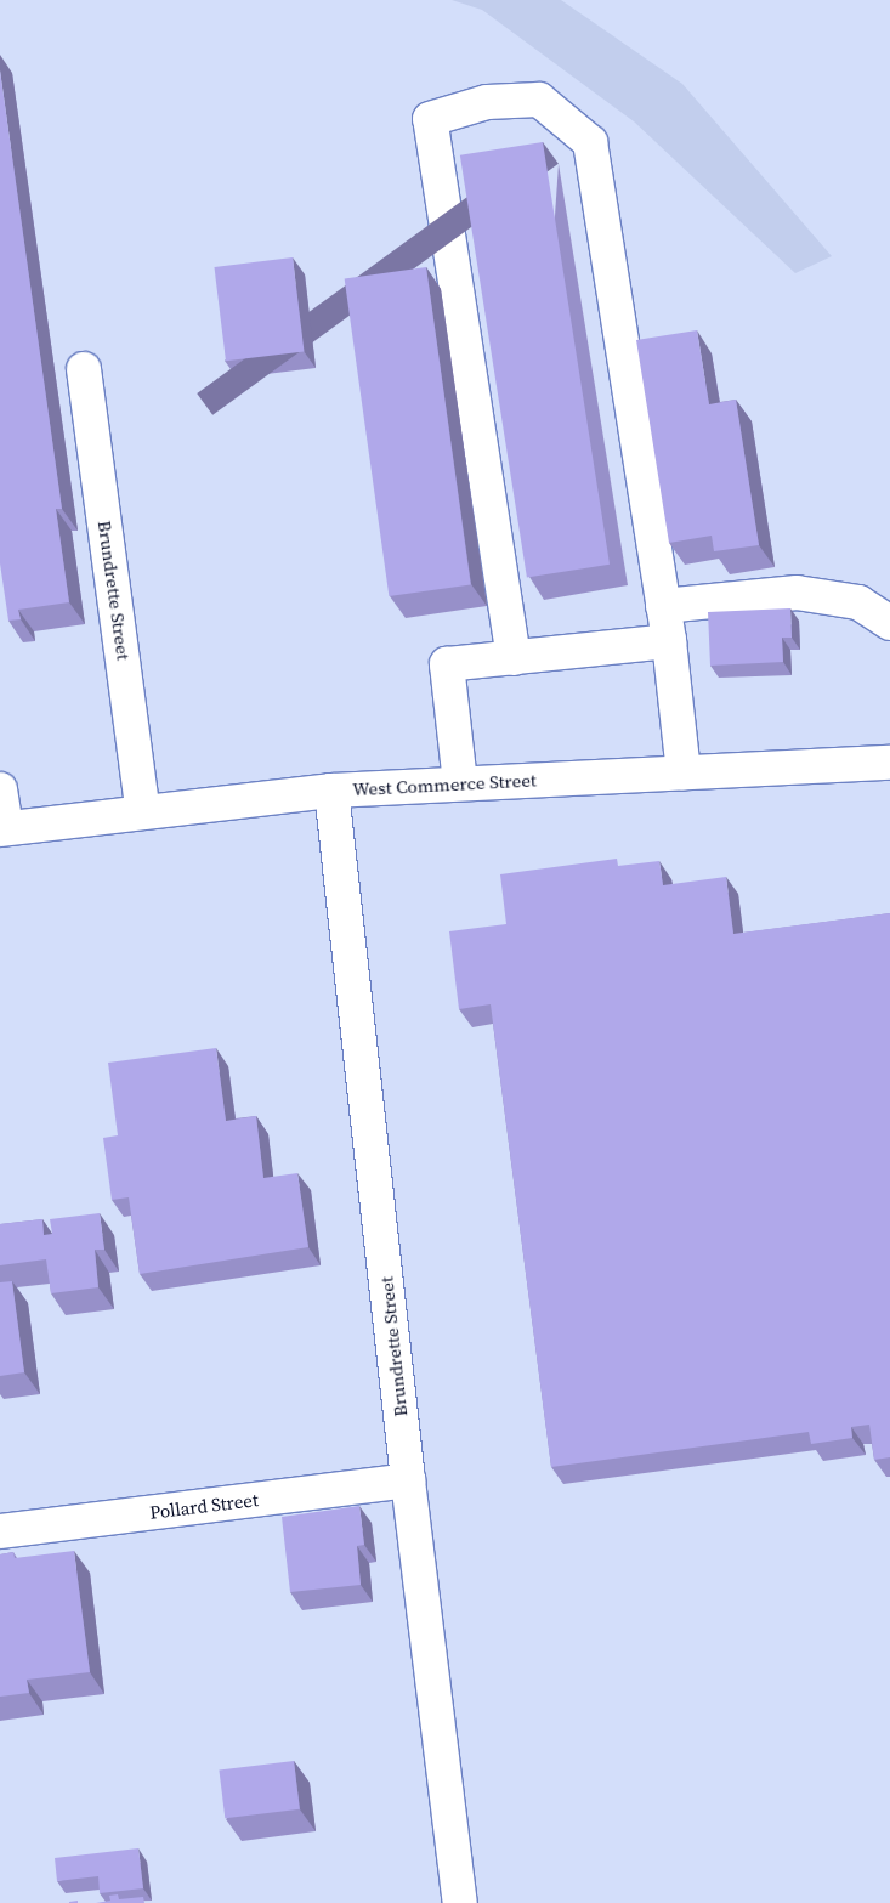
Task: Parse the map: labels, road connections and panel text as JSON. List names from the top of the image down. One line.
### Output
{"streets":{"street":["Brundrette Street","West Commerce Street","Pollard Street"]},"crossings":[["Brundrette Street","West Commerce Street"],["Brundrette Street","Pollard Street"]]}
